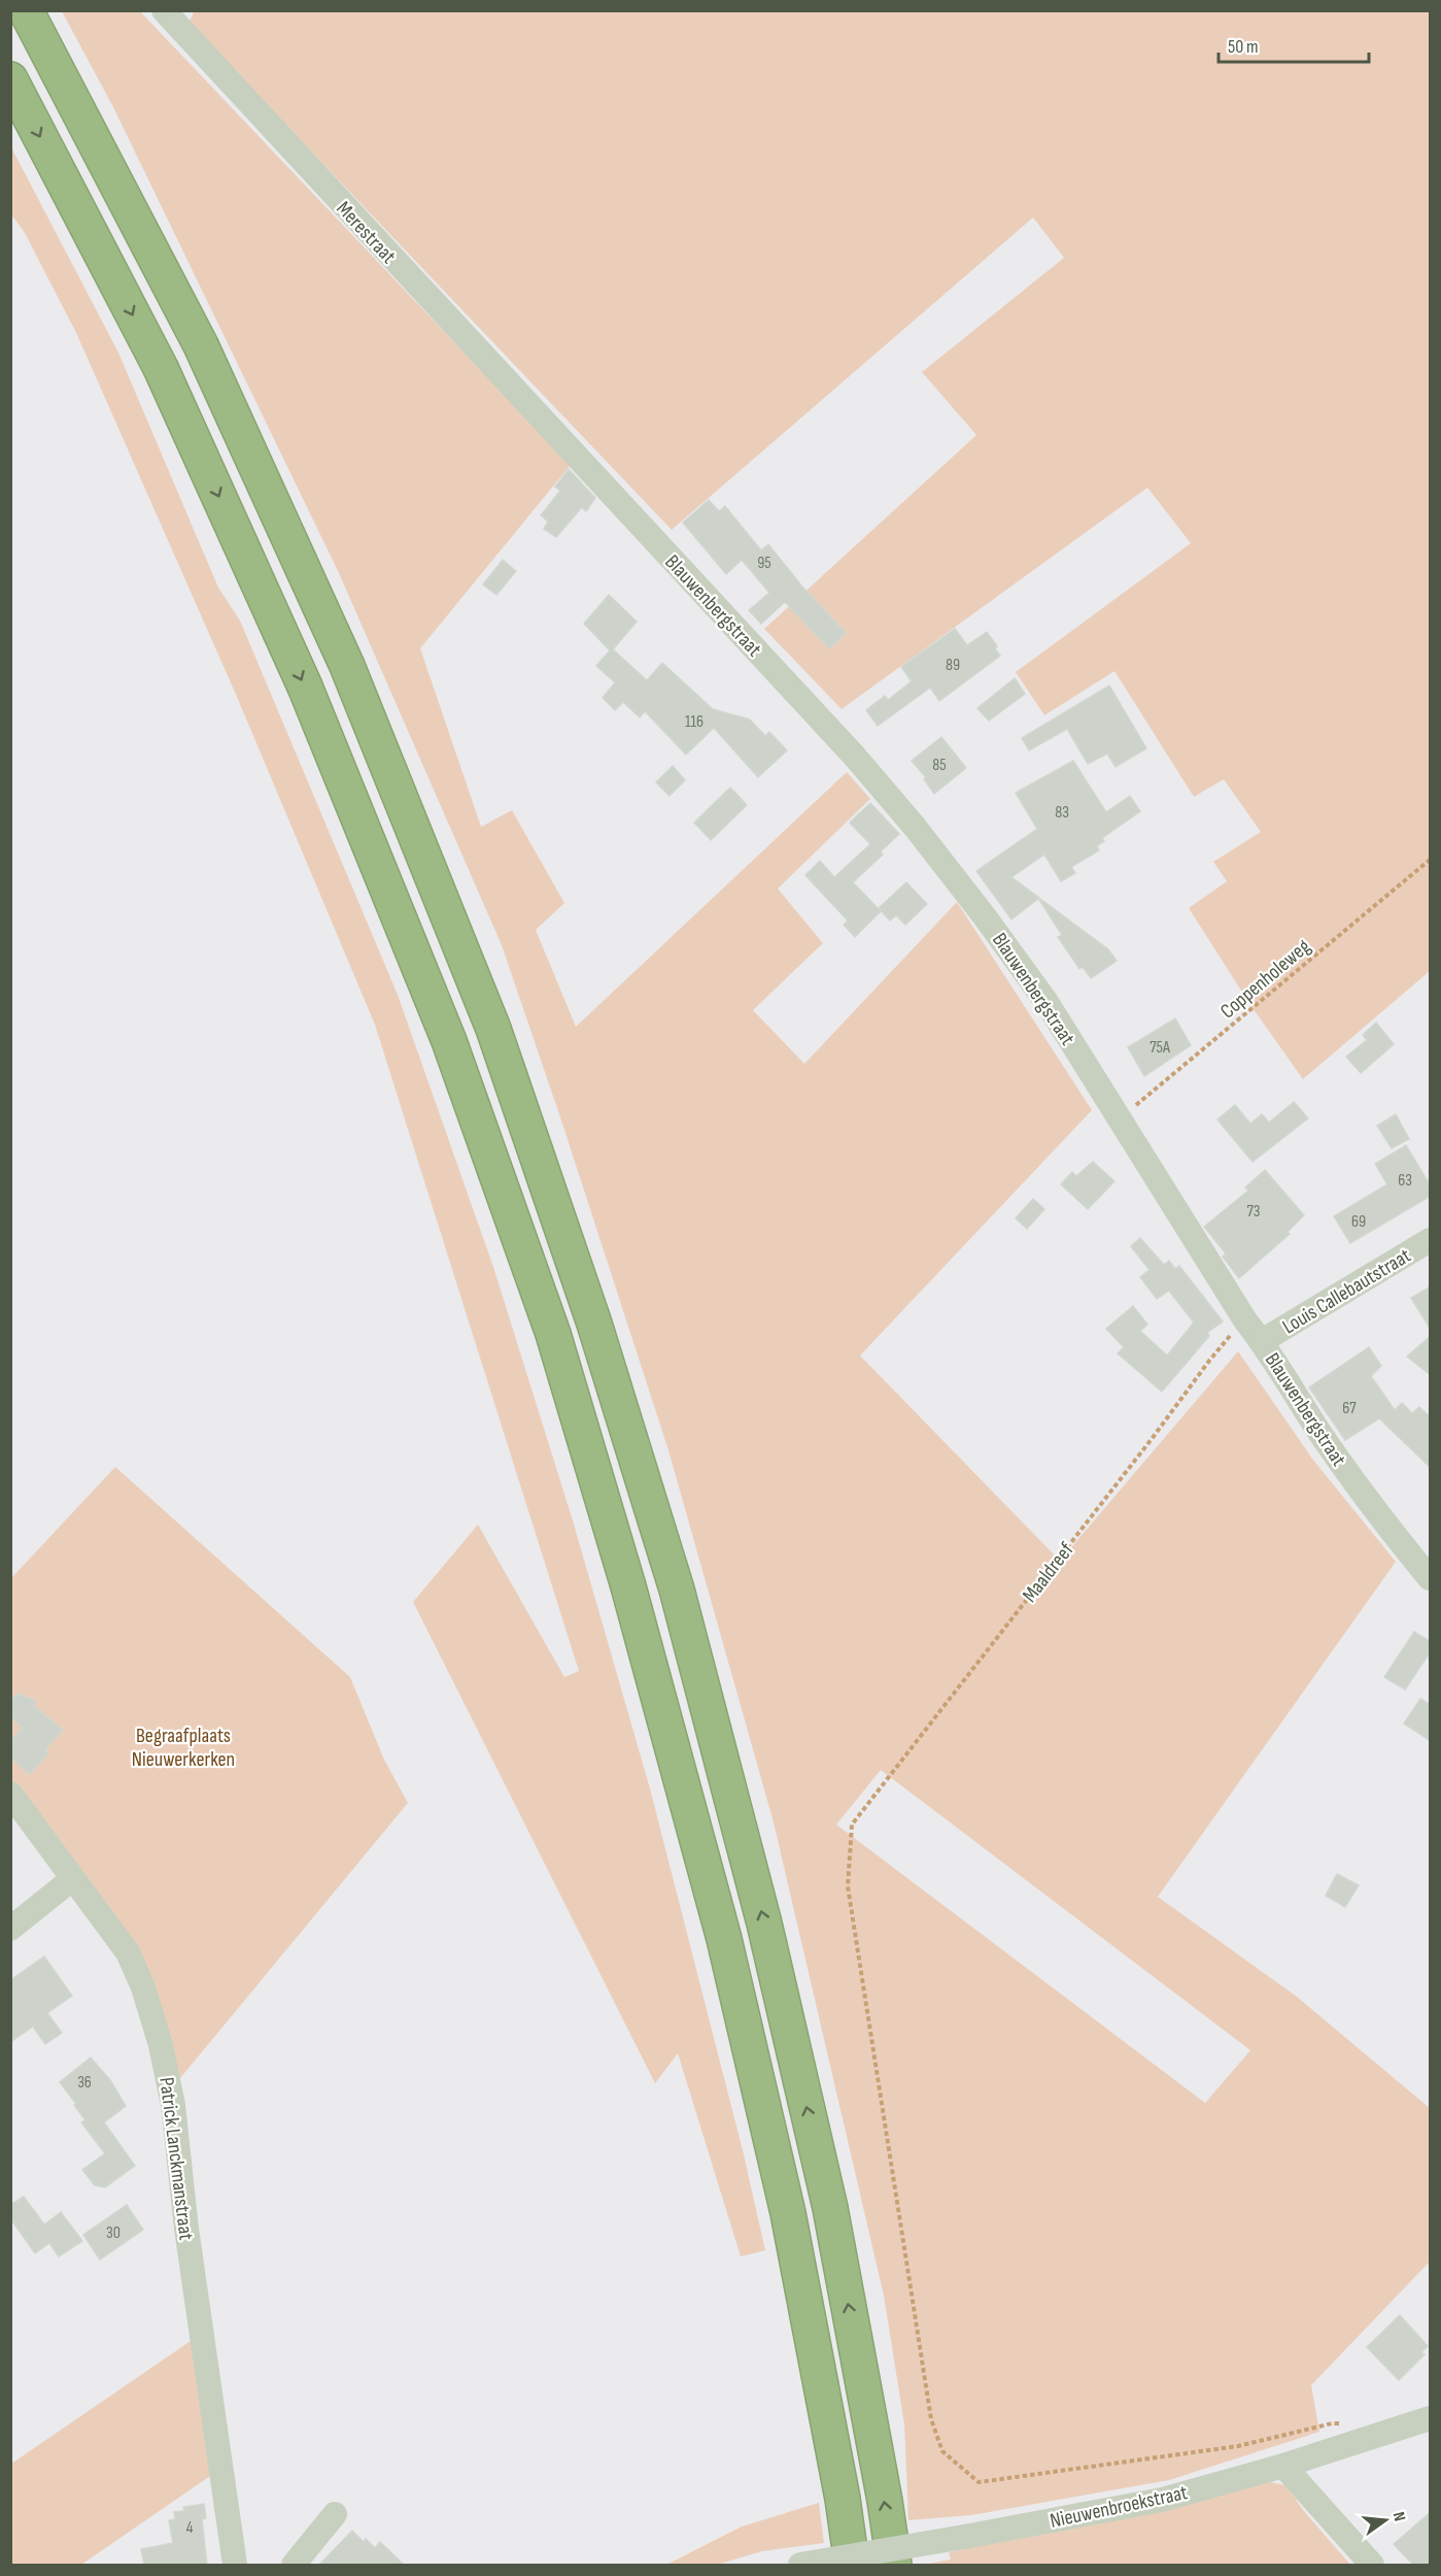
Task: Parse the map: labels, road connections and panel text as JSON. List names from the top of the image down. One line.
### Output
{"streets":{"street":["Merestraat","Blauwenbergstraat","Louis Callebautstraat","Patrick Lanckmanstraat","Nieuwenbroekstraat"],"path":["Coppenholeweg","Maaldreef"]},"crossings":[["Merestraat","Blauwenbergstraat"],["Blauwenbergstraat","Coppenholeweg"],["Blauwenbergstraat","Louis Callebautstraat"],["Blauwenbergstraat","Maaldreef"]],"parks":["Begraafplaats Nieuwerkerken"],"house_numbers":["95","89","116","85","83","75A","63","73","69","67","36","30","4"],"scale_bar":"50 m","north":"right"}
